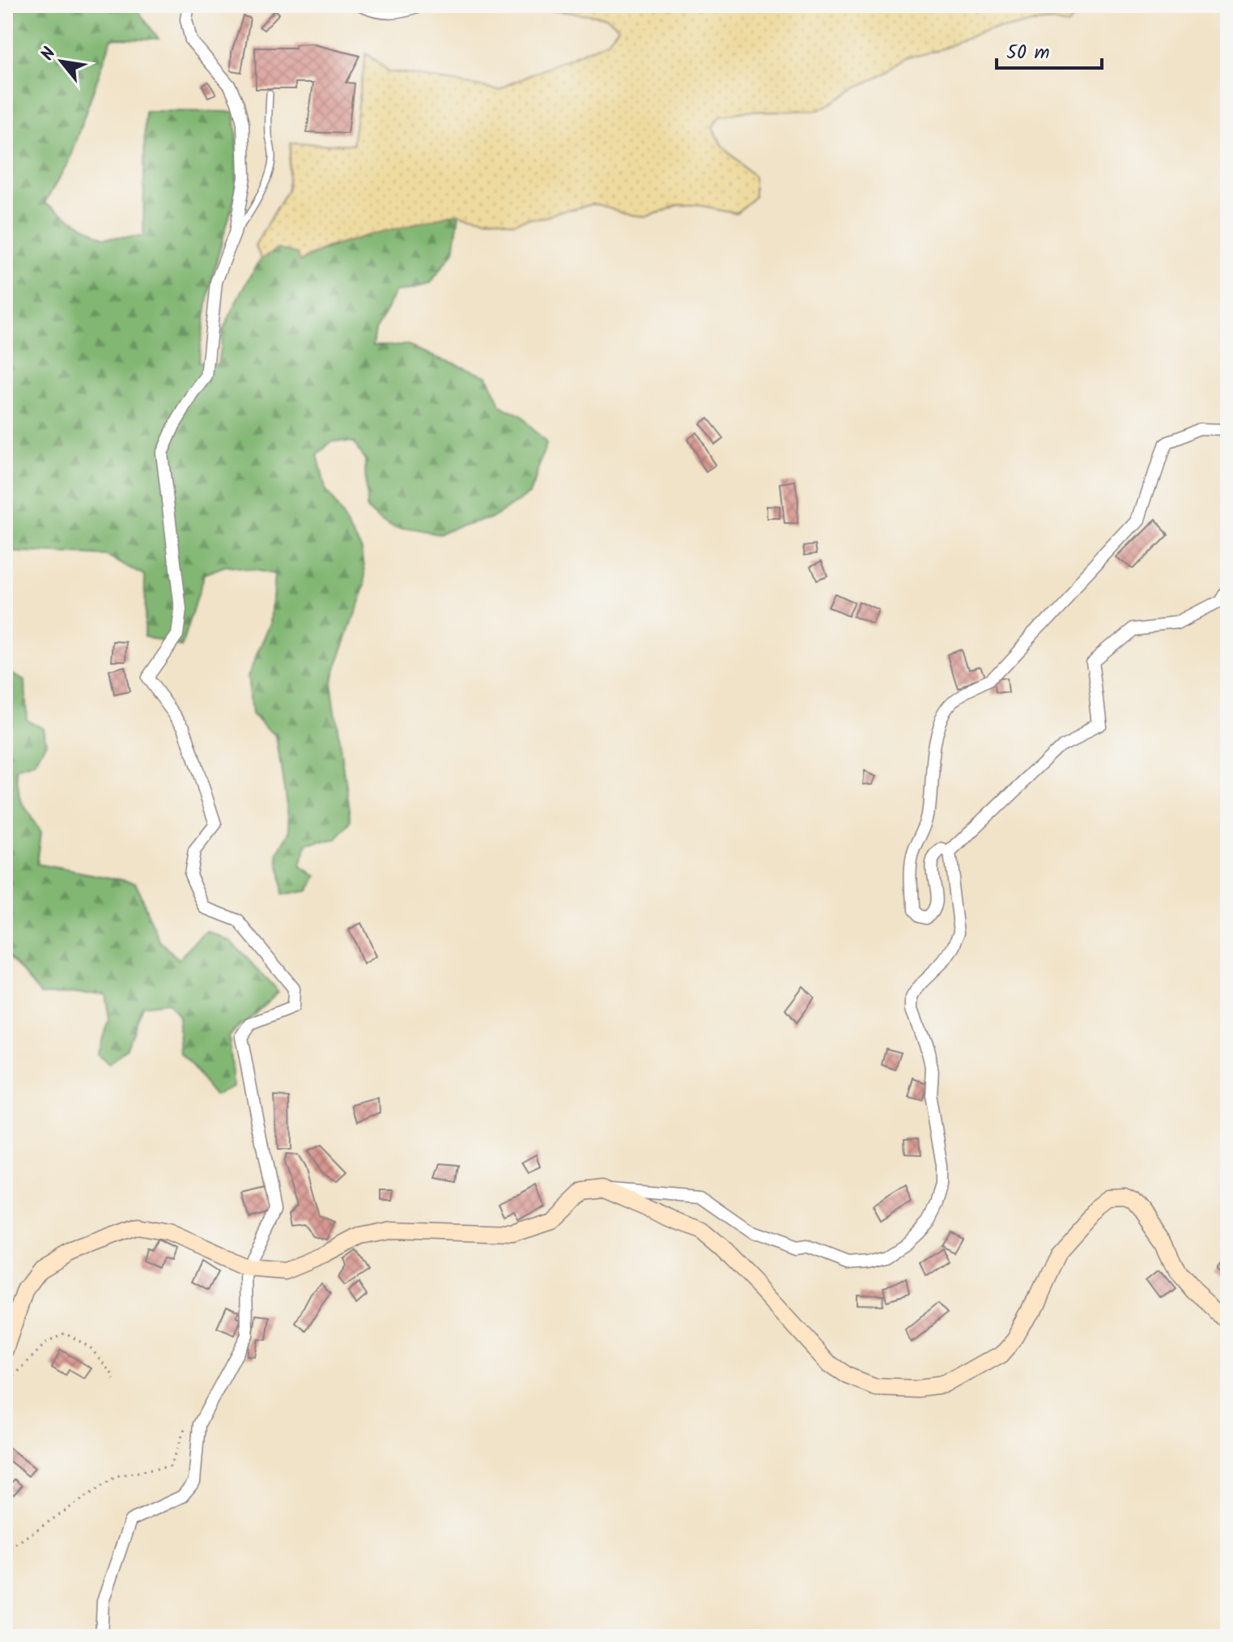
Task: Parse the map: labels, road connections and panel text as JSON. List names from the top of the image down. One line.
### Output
{"scale_bar":"50 m","north":"top left"}
